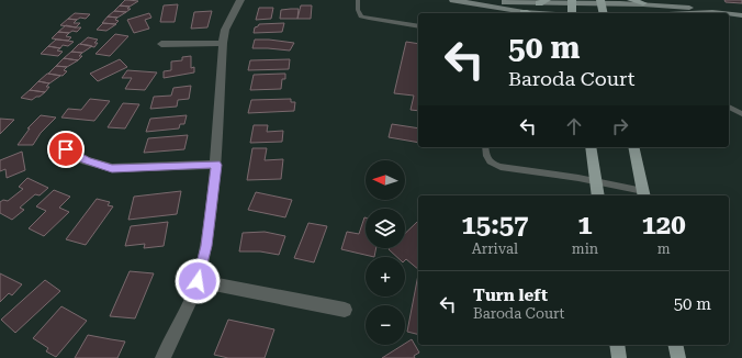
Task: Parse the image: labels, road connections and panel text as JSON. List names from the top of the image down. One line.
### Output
{"north":"left","page":{"turn":["50 m","Baroda Court"],"map_buttons":["+","−"],"eta":["15:57","Arrival","1","min","120","m"],"list":[{"name":"Turn left","note":"Baroda Court","value":"50 m"}]}}
